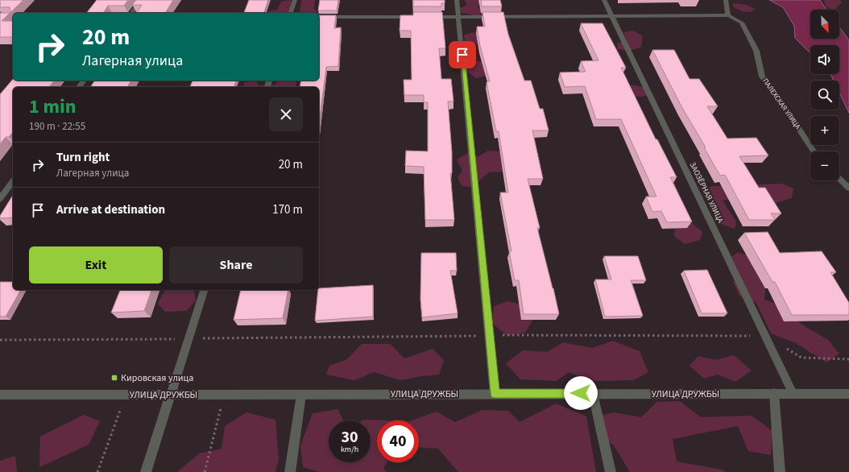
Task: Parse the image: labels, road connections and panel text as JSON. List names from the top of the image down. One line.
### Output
{"streets":{"street":["ПАЛЕХСКАЯ УЛИЦА","ЗАОЗЁРНАЯ УЛИЦА","УЛИЦА ДРУЖБЫ"]},"crossings":[["ЗАОЗЁРНАЯ УЛИЦА","УЛИЦА ДРУЖБЫ"]],"places":{"transit":["Кировская улица"]},"north":"bottom right","page":{"map_buttons":["+","−"],"turn":["20 m","Лагерная улица"],"heading":["1 min","190 m · 22:55"],"list":[{"name":"Turn right","note":"Лагерная улица","value":"20 m"},{"name":"Arrive at destination","value":"170 m"}],"buttons":["Exit","Share"],"speed":"30 km/h","limit":"40"}}
